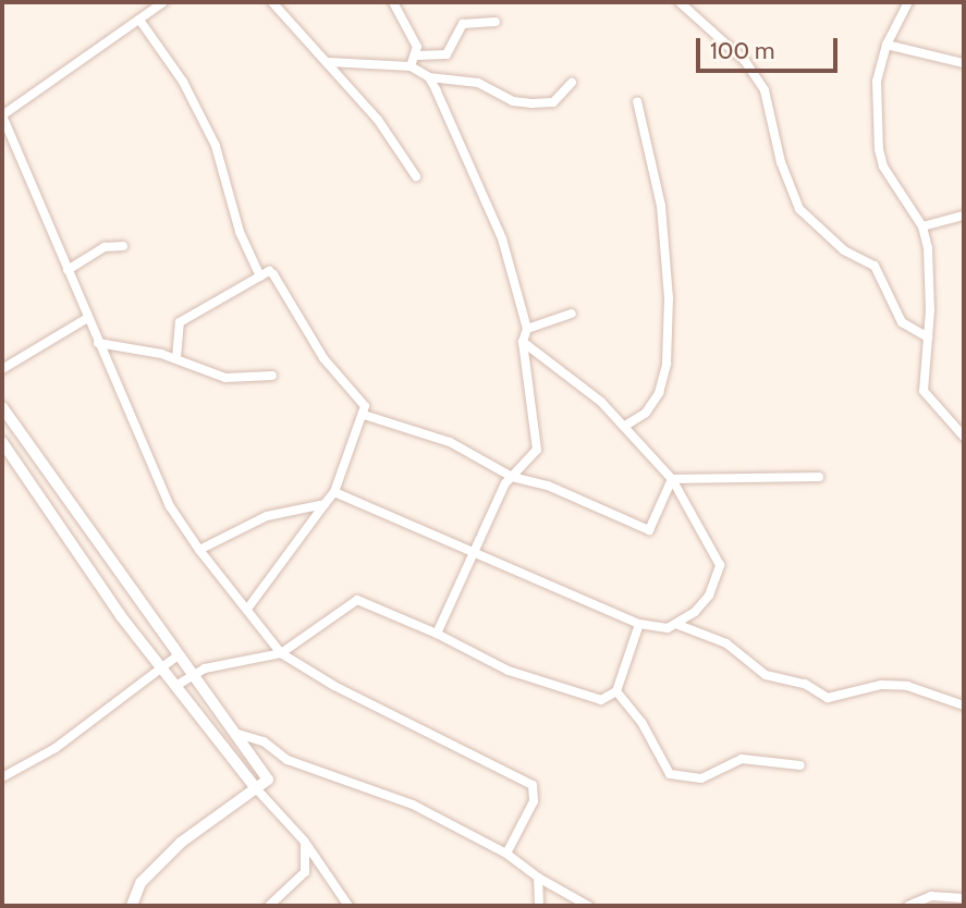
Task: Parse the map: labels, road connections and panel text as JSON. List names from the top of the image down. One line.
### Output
{"scale_bar":"100 m"}
